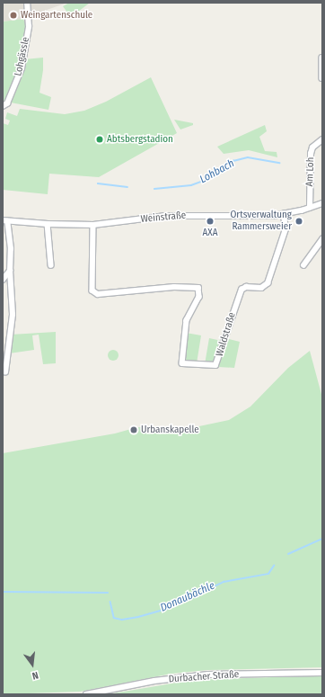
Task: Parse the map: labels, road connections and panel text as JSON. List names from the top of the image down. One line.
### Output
{"streets":{"street":["Lohgässle","Am Loh","Weinstraße","Waldstraße","Durbacher Straße"]},"crossings":[["Am Loh","Weinstraße"],["Weinstraße","Waldstraße"]],"water":["Lohbach","Donaubächle"],"places":["Weingartenschule","Abtsbergstadion","AXA","Ortsverwaltung Rammersweier","Urbanskapelle"],"north":"bottom"}
